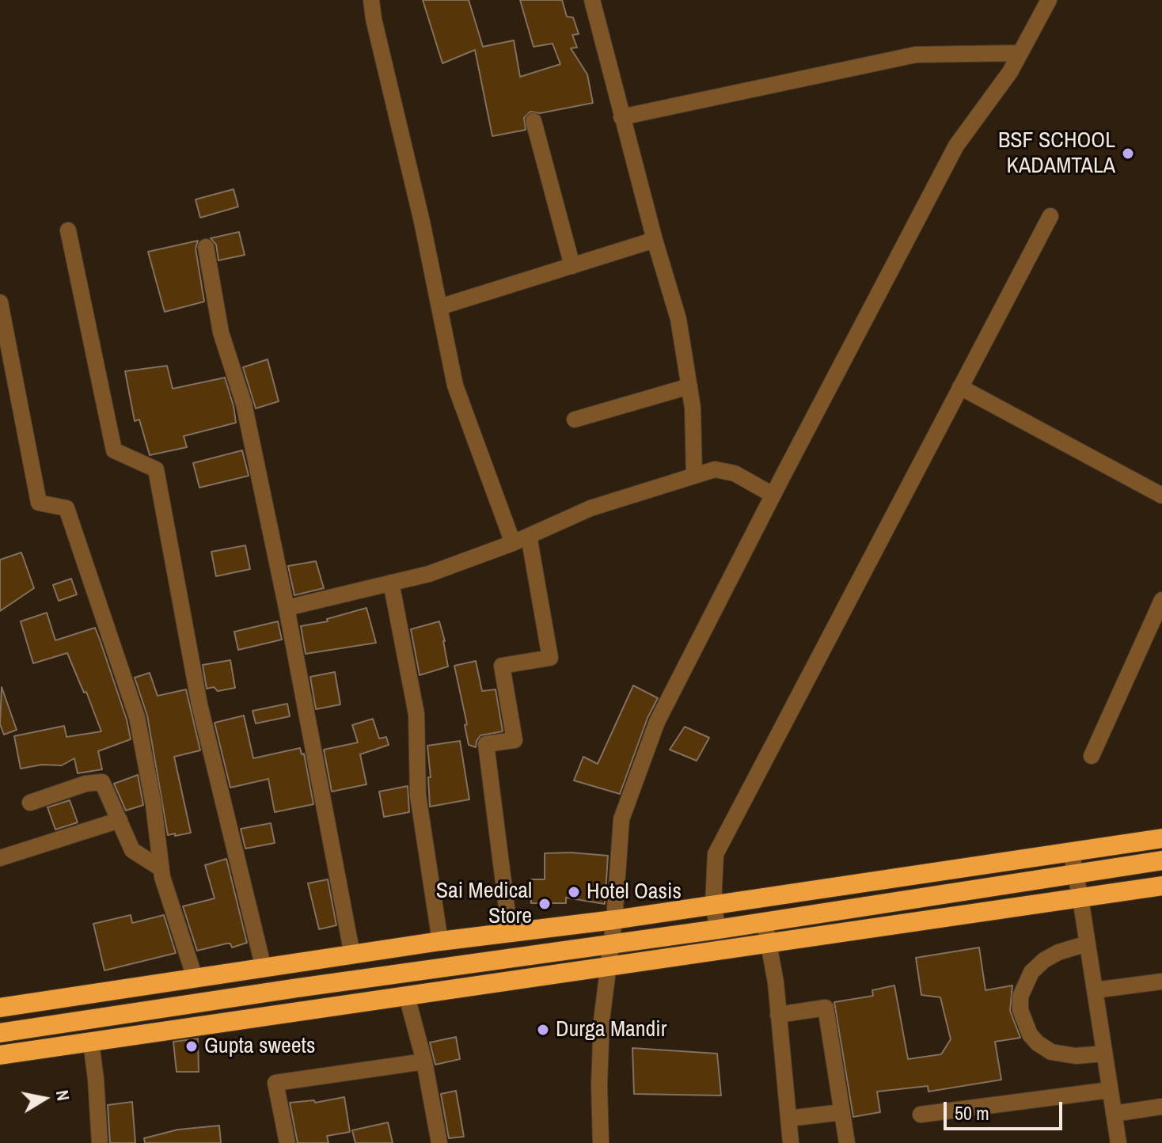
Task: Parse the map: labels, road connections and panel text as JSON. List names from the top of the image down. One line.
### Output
{"places":["BSF SCHOOL KADAMTALA","Hotel Oasis","Sai Medical Store","Durga Mandir","Gupta sweets"],"scale_bar":"50 m","north":"right"}
